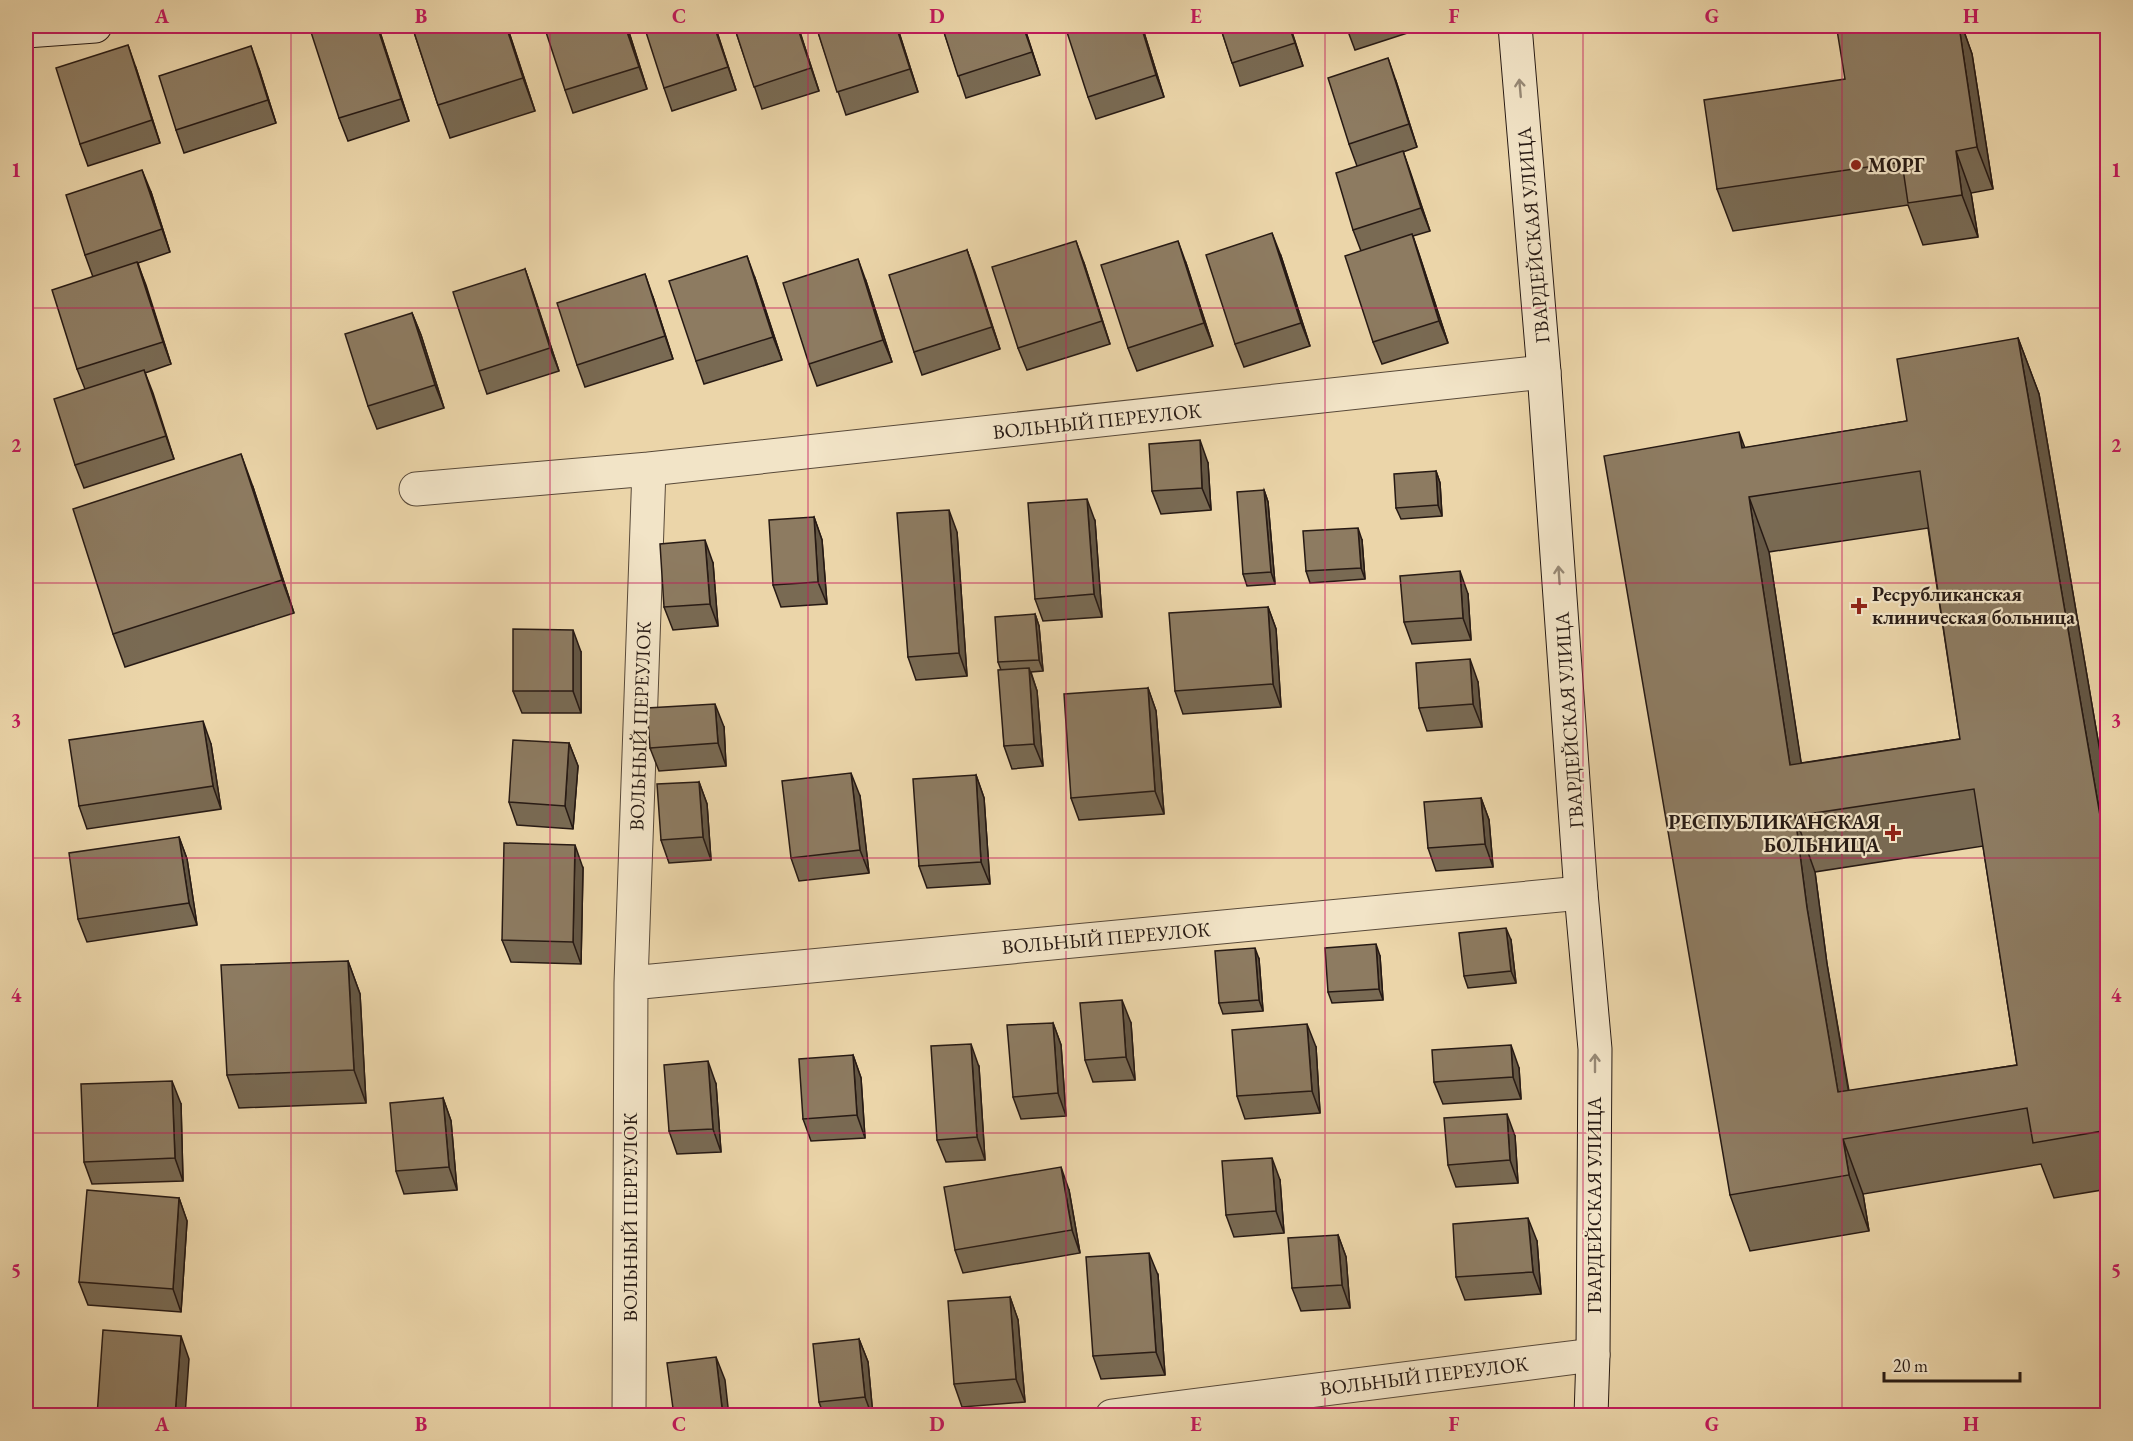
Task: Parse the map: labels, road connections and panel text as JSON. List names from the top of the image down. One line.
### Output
{"streets":{"street":["ГВАРДЕЙСКАЯ УЛИЦА","ВОЛЬНЫЙ ПЕРЕУЛОК"]},"crossings":[["ГВАРДЕЙСКАЯ УЛИЦА","ВОЛЬНЫЙ ПЕРЕУЛОК"]],"one_way":["ГВАРДЕЙСКАЯ УЛИЦА"],"places":{"other":["МОРГ"],"health":["Ресрубликанская клиническая больница","РЕСПУБЛИКАНСКАЯ БОЛЬНИЦА"]},"scale_bar":"20 m","grid":{"columns":["A","B","C","D","E","F","G","H"],"rows":["1","2","3","4","5"]}}
